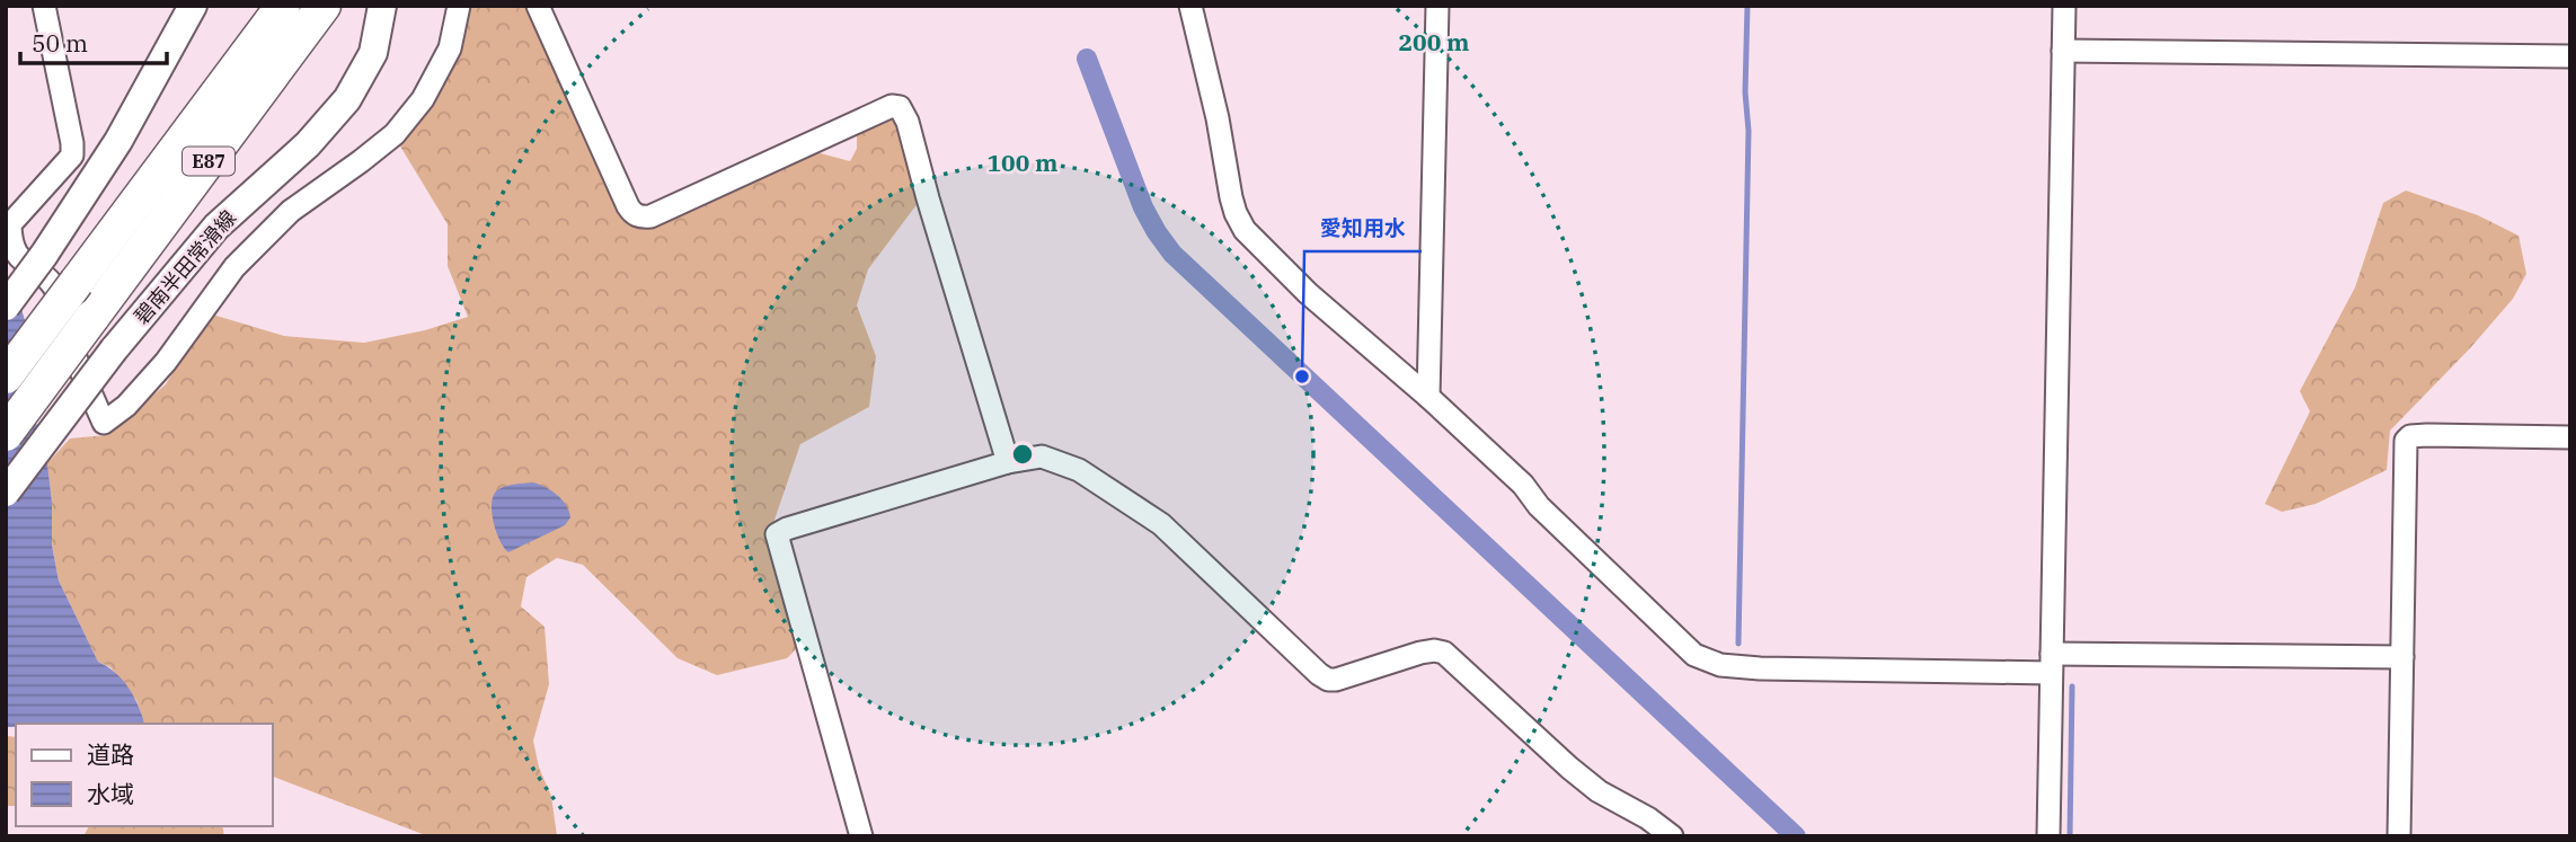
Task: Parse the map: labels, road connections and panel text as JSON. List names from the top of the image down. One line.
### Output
{"streets":{"highway":["E87"],"main road":["碧南半田常滑線"]},"places":["愛知用水"],"legend":["道路","水域"],"scale_bar":"50 m","rings":["200 m","100 m"]}
